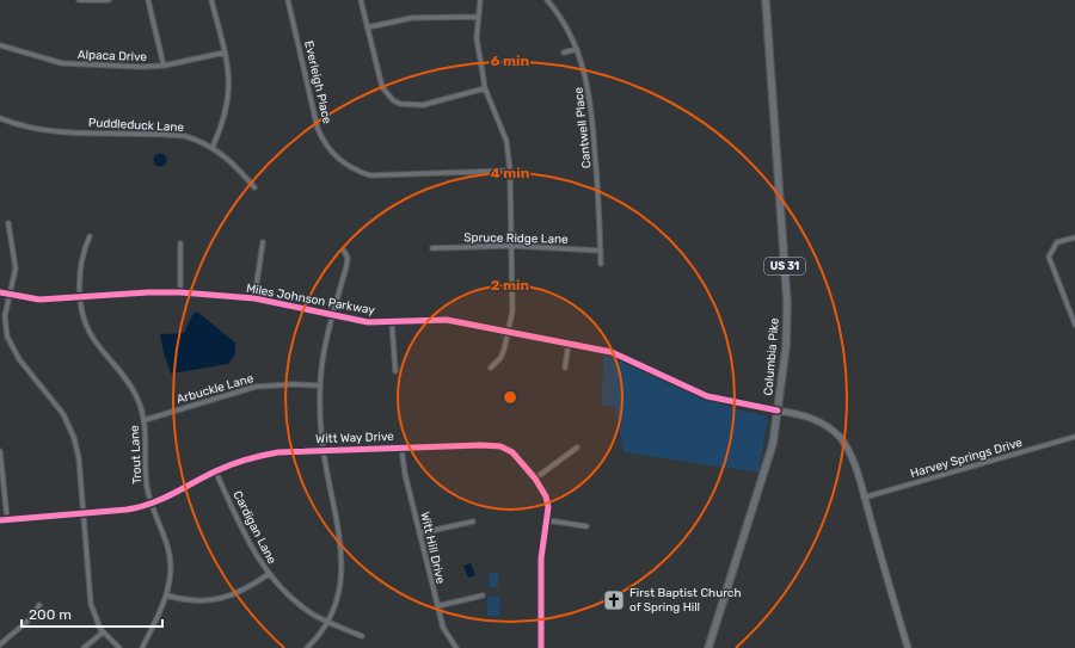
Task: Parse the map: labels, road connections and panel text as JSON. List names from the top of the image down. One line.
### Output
{"streets":{"main road":["US 31","Columbia Pike"],"street":["Alpaca Drive","Everleigh Place","Puddleduck Lane","Cantwell Place","Spruce Ridge Lane","Miles Johnson Parkway","Arbuckle Lane","Witt Way Drive","Trout Lane","Harvey Springs Drive","Cardigan Lane","Witt Hill Drive"]},"crossings":[["Cantwell Place","Spruce Ridge Lane"],["Miles Johnson Parkway","Columbia Pike"],["Miles Johnson Parkway","Trout Lane"],["Arbuckle Lane","Trout Lane"],["Witt Way Drive","Trout Lane"],["Witt Way Drive","Cardigan Lane"],["Witt Way Drive","Witt Hill Drive"]],"places":{"church":["First Baptist Church of Spring Hill"]},"scale_bar":"200 m","rings":["6 min","4 min","2 min"]}
